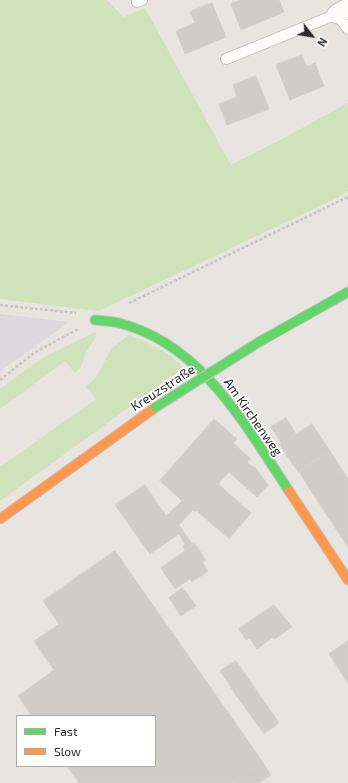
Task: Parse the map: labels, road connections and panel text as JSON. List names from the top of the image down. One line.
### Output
{"streets":{"main road":["Kreuzstraße","Am Kirchenweg"]},"legend":["Fast","Slow"],"north":"bottom right"}
